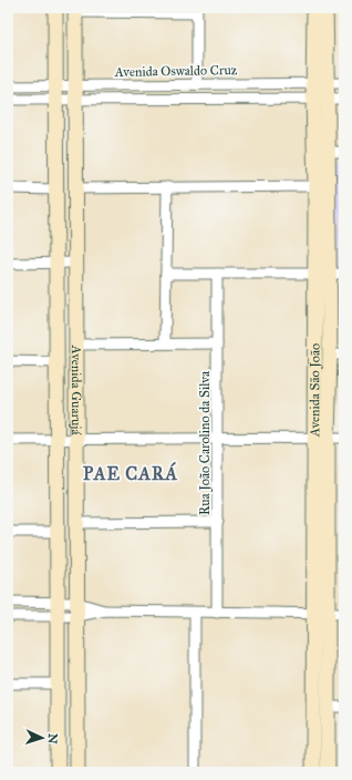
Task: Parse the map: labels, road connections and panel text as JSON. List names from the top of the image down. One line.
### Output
{"streets":{"street":["Avenida Oswaldo Cruz","Avenida Guarujá","Avenida São João","Rua João Carolino da Silva"]},"crossings":[["Avenida Oswaldo Cruz","Avenida Guarujá"],["Avenida Oswaldo Cruz","Avenida São João"]],"districts":["PAE CARÁ"],"north":"right"}
